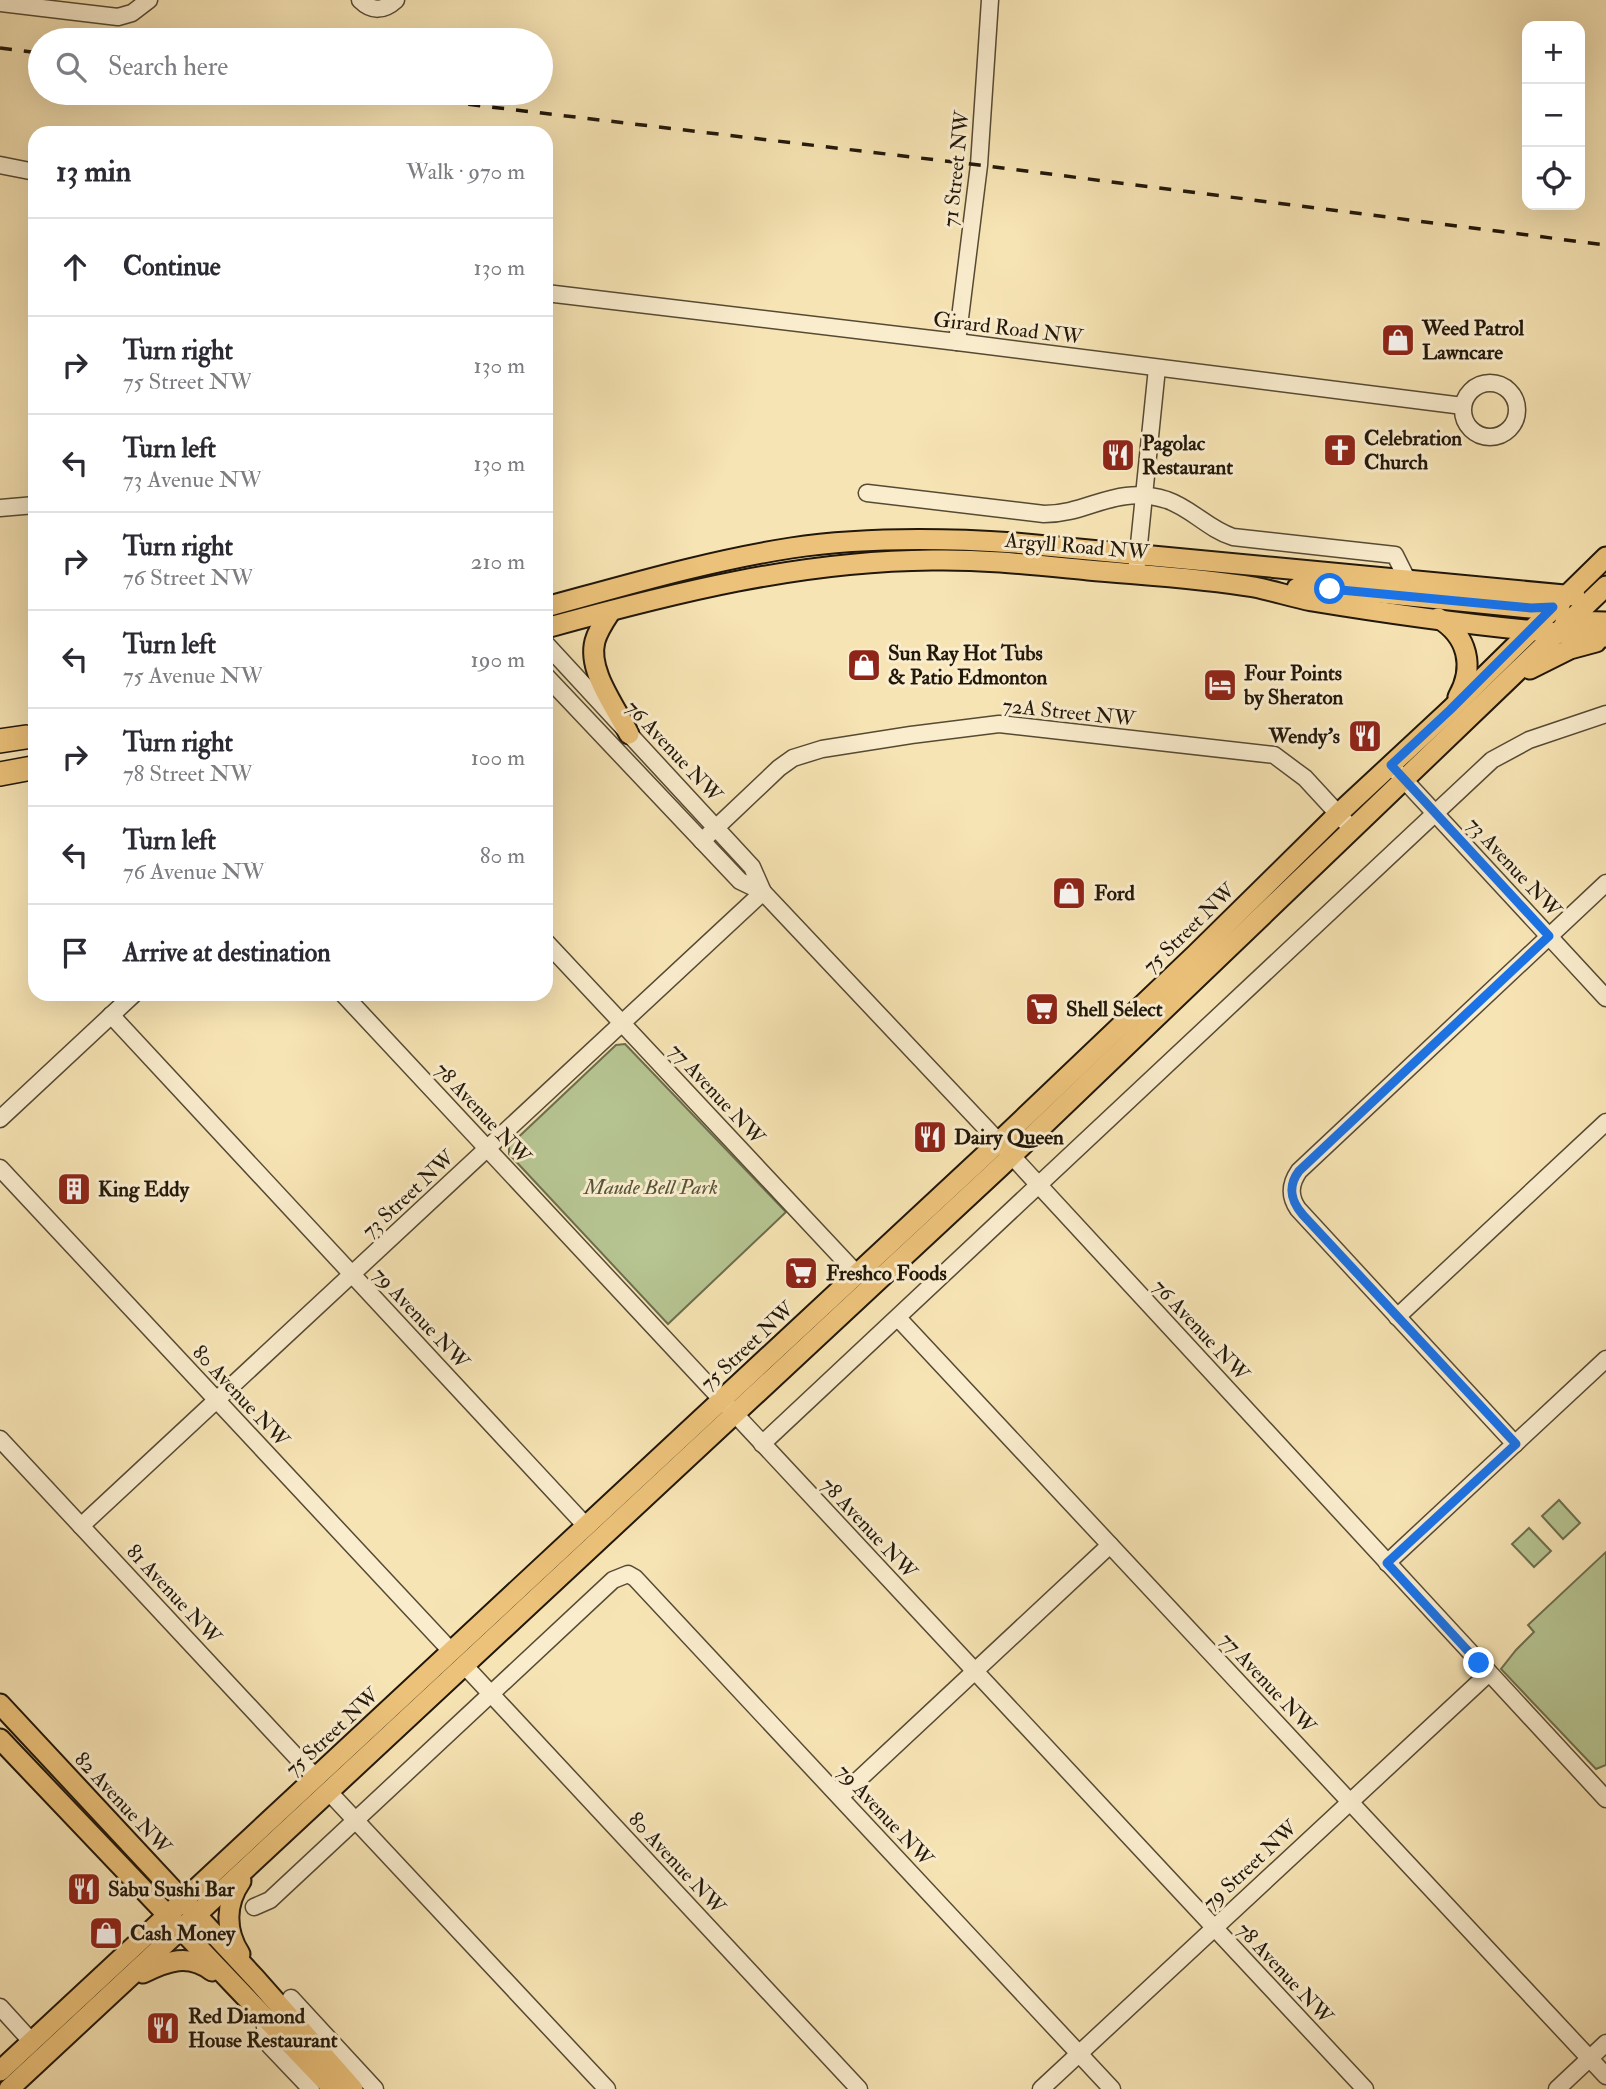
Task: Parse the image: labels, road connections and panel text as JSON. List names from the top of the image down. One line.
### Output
{"streets":{"main road":["Argyll Road NW","75 Street NW","82 Avenue NW"],"street":["71 Street NW","Girard Road NW","72A Street NW","76 Avenue NW","73 Avenue NW","77 Avenue NW","78 Avenue NW","73 Street NW","79 Avenue NW","80 Avenue NW","81 Avenue NW","79 Street NW"]},"crossings":[["71 Street NW","Girard Road NW"],["Argyll Road NW","75 Street NW"],["72A Street NW","76 Avenue NW"],["72A Street NW","75 Street NW"],["76 Avenue NW","75 Street NW"],["76 Avenue NW","73 Street NW"],["76 Avenue NW","79 Street NW"],["73 Avenue NW","75 Street NW"],["75 Street NW","77 Avenue NW"],["75 Street NW","78 Avenue NW"],["75 Street NW","79 Avenue NW"],["75 Street NW","80 Avenue NW"],["75 Street NW","81 Avenue NW"],["75 Street NW","82 Avenue NW"],["77 Avenue NW","73 Street NW"],["77 Avenue NW","79 Street NW"],["78 Avenue NW","73 Street NW"],["78 Avenue NW","79 Street NW"],["73 Street NW","79 Avenue NW"],["73 Street NW","80 Avenue NW"],["73 Street NW","81 Avenue NW"],["79 Avenue NW","80 Avenue NW"],["79 Avenue NW","79 Street NW"]],"parks":["Maude Bell Park"],"places":{"shop":["Weed Patrol Lawncare","Sun Ray Hot Tubs & Patio Edmonton","Ford","Cash Money"],"church":["Celebration Church"],"restaurant":["Pagolac Restaurant","Wendy's","Dairy Queen","Sabu Sushi Bar","Red Diamond House Restaurant"],"hotel":["Four Points by Sheraton"],"supermarket":["Shell Select","Freshco Foods"],"building":["King Eddy"]},"page":{"map_buttons":["+","−"],"search":"Search here","heading":["13 min","Walk · 970 m"],"list":[["Continue","130 m"],["Turn right","75 Street NW","130 m"],["Turn left","73 Avenue NW","130 m"],["Turn right","76 Street NW","210 m"],["Turn left","75 Avenue NW","190 m"],["Turn right","78 Street NW","100 m"],["Turn left","76 Avenue NW","80 m"],"Arrive at destination"]}}
